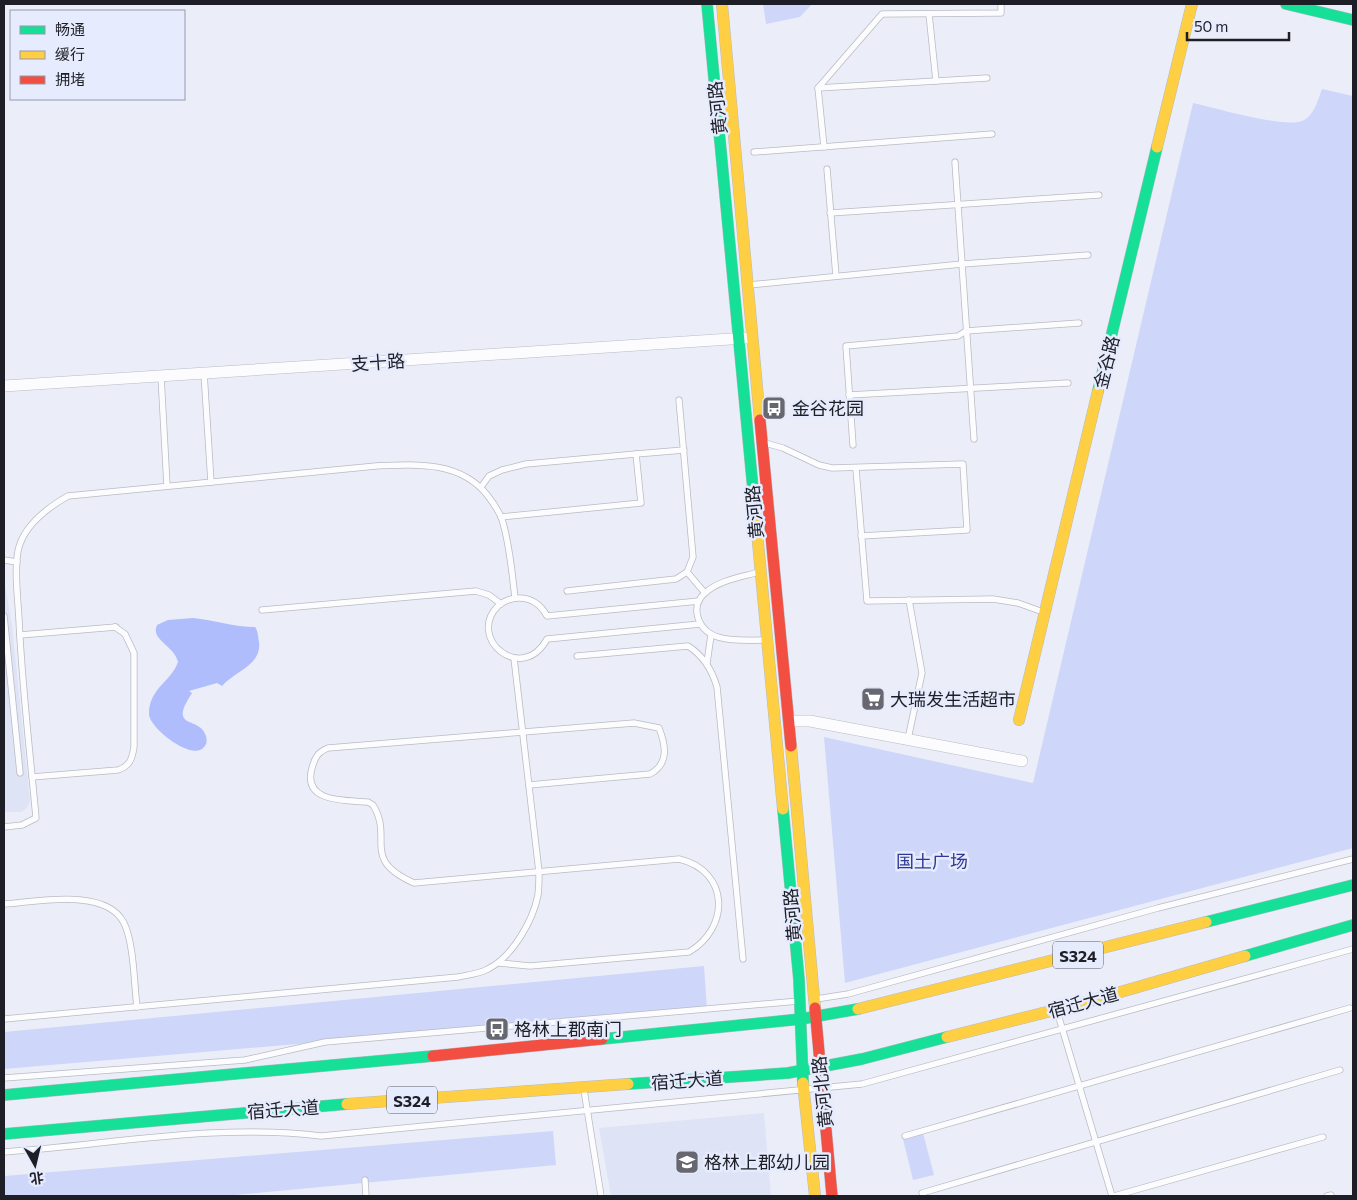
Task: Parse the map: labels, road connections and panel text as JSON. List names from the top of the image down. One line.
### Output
{"streets":{"main road":["黄河路","金谷路","S324","宿迁大道","黄河北路"],"street":["支十路"]},"crossings":[["黄河路","支十路"],["黄河路","宿迁大道"],["黄河路","黄河北路"],["宿迁大道","黄河北路"]],"parks":["国土广场"],"places":{"bus stop":["金谷花园","格林上郡南门"],"supermarket":["大瑞发生活超市"],"school or university":["格林上郡幼儿园"]},"legend":["畅通","缓行","拥堵"],"scale_bar":"50 m","north":"bottom"}
